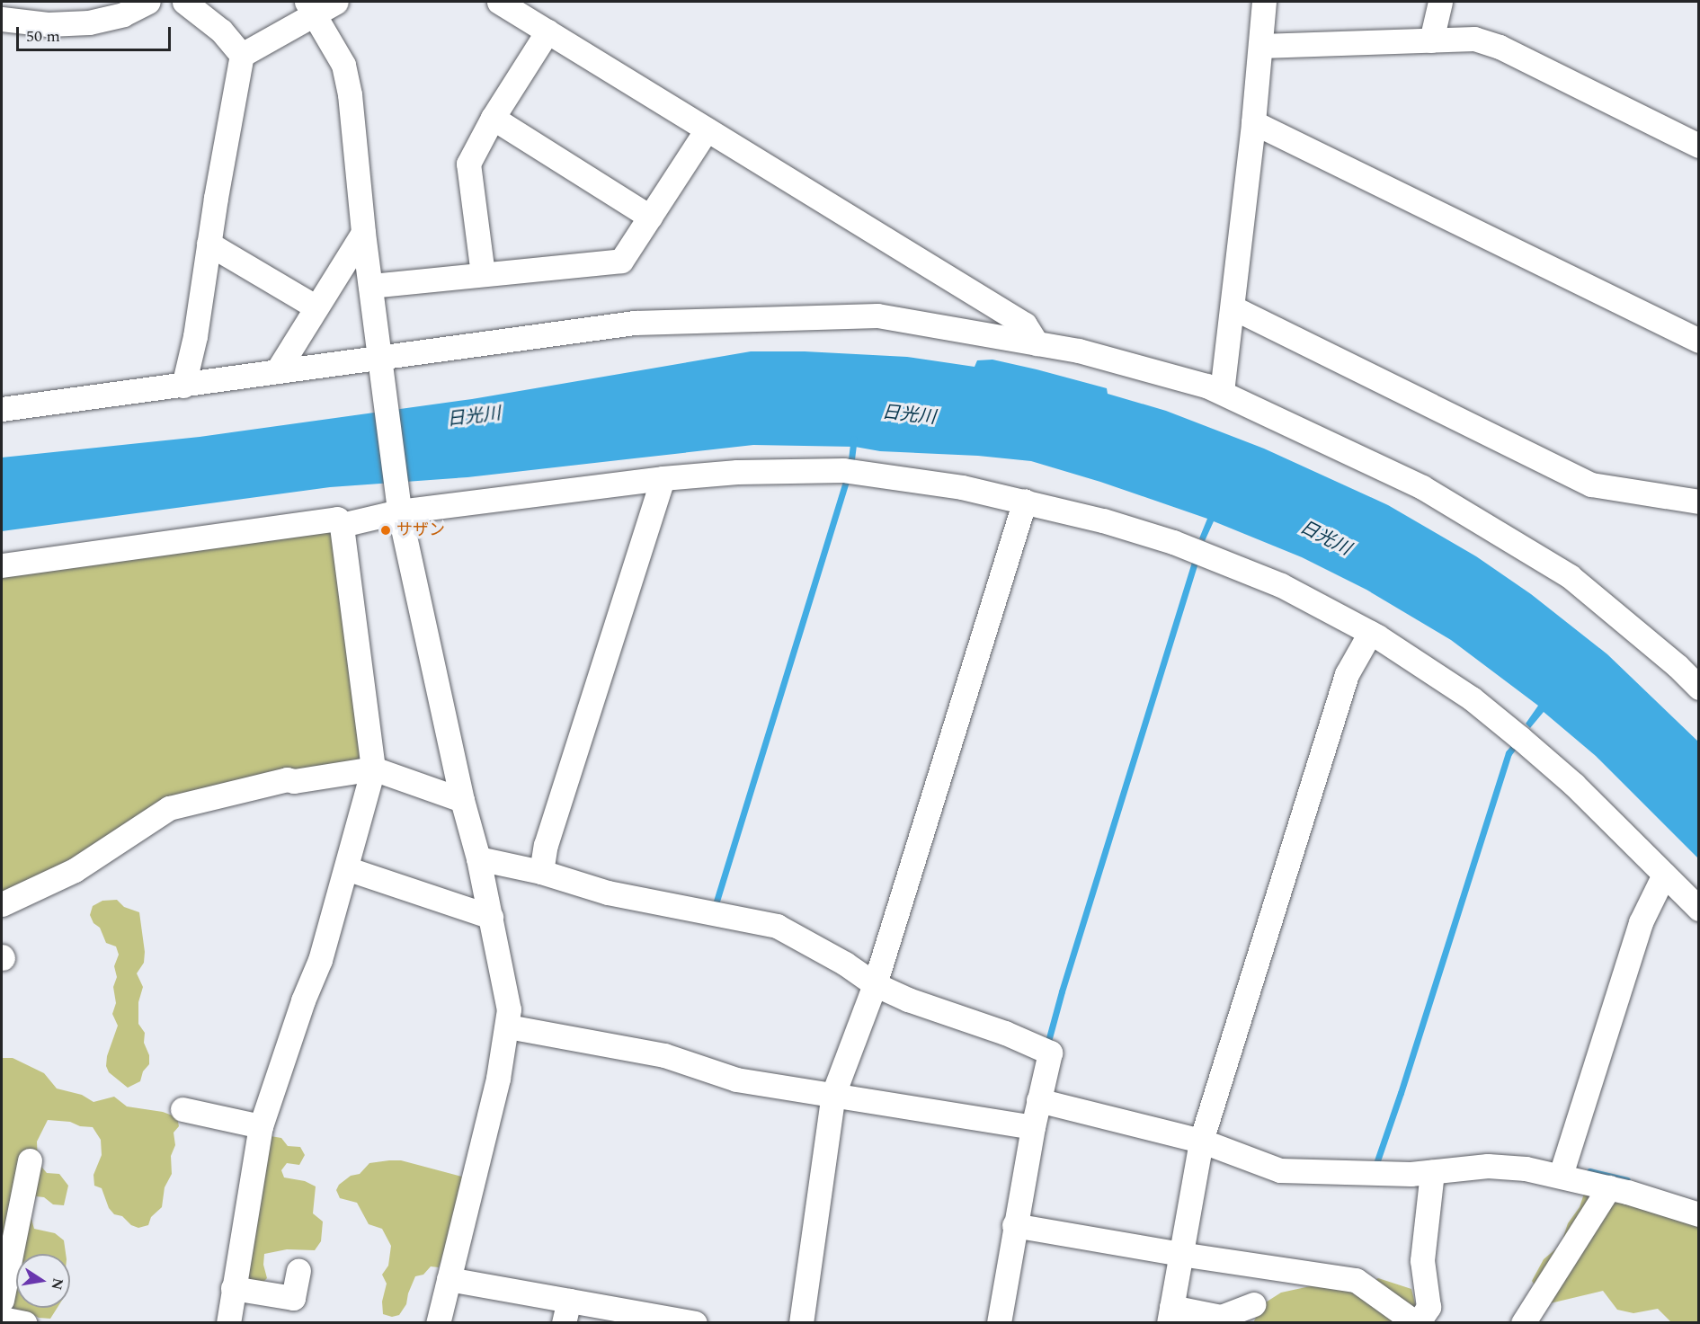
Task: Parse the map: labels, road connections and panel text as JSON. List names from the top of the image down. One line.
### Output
{"water":["日光川"],"places":["サザン"],"scale_bar":"50 m","north":"right"}
